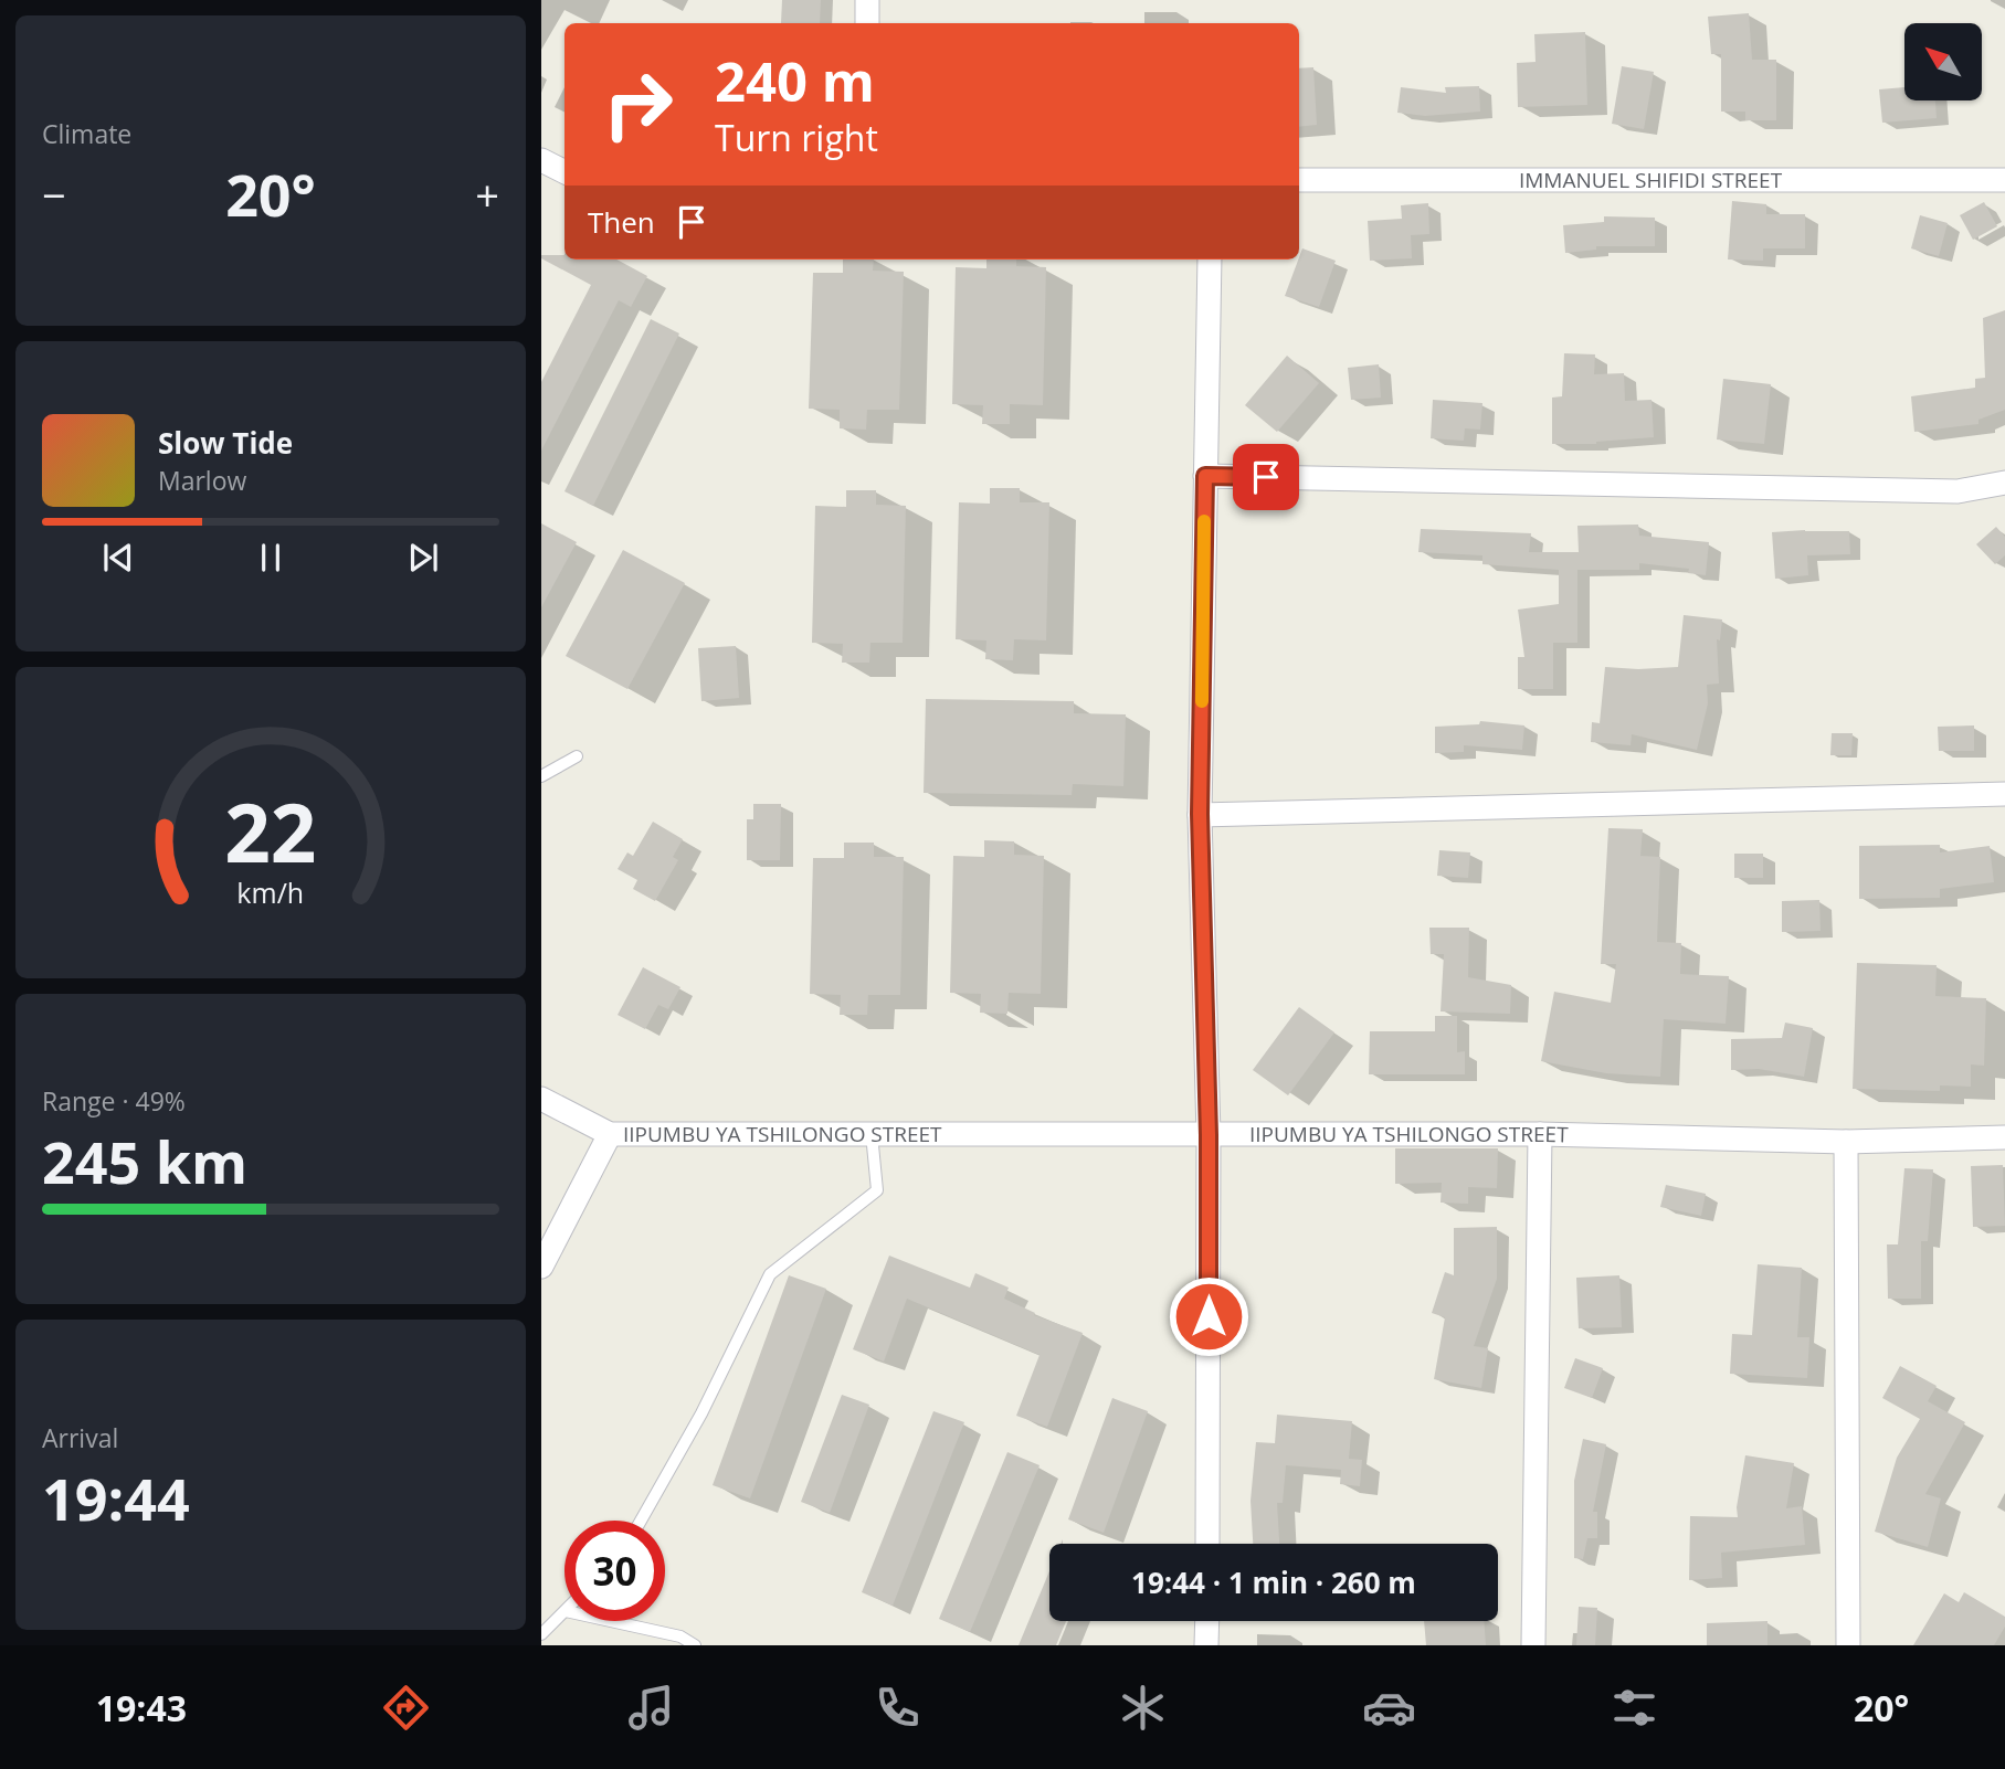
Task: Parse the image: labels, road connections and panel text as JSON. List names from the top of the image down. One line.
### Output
{"streets":{"street":["IMMANUEL SHIFIDI STREET","IIPUMBU YA TSHILONGO STREET"]},"north":"top left","page":{"tile":["Climate",["Range · 49%","245 km"],["Arrival","19:44"]],"turn":["240 m","Turn right"],"heat":["−","20°","+"],"then":"Then","song":["Slow Tide","Marlow"],"limit":"30","trip":"19:44 · 1 min · 260 m","tabs":["19:43","20°"],"gauge":["22","km/h"]}}
